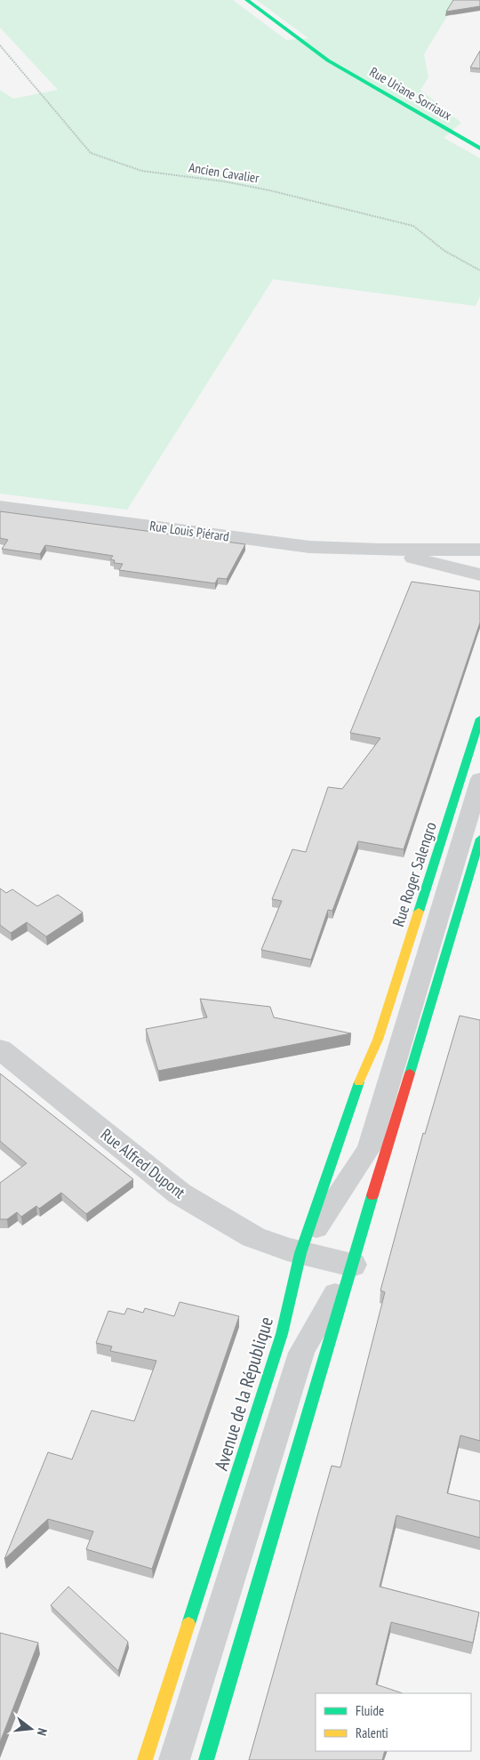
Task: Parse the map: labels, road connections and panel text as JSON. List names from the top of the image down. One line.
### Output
{"streets":{"main road":["Rue Uriane Sorriaux","Rue Roger Salengro","Avenue de la République"],"street":["Rue Louis Piérard","Rue Alfred Dupont"],"path":["Ancien Cavalier"]},"crossings":[["Rue Roger Salengro","Avenue de la République"],["Rue Alfred Dupont","Avenue de la République"]],"legend":["Fluide","Ralenti"],"north":"right"}
